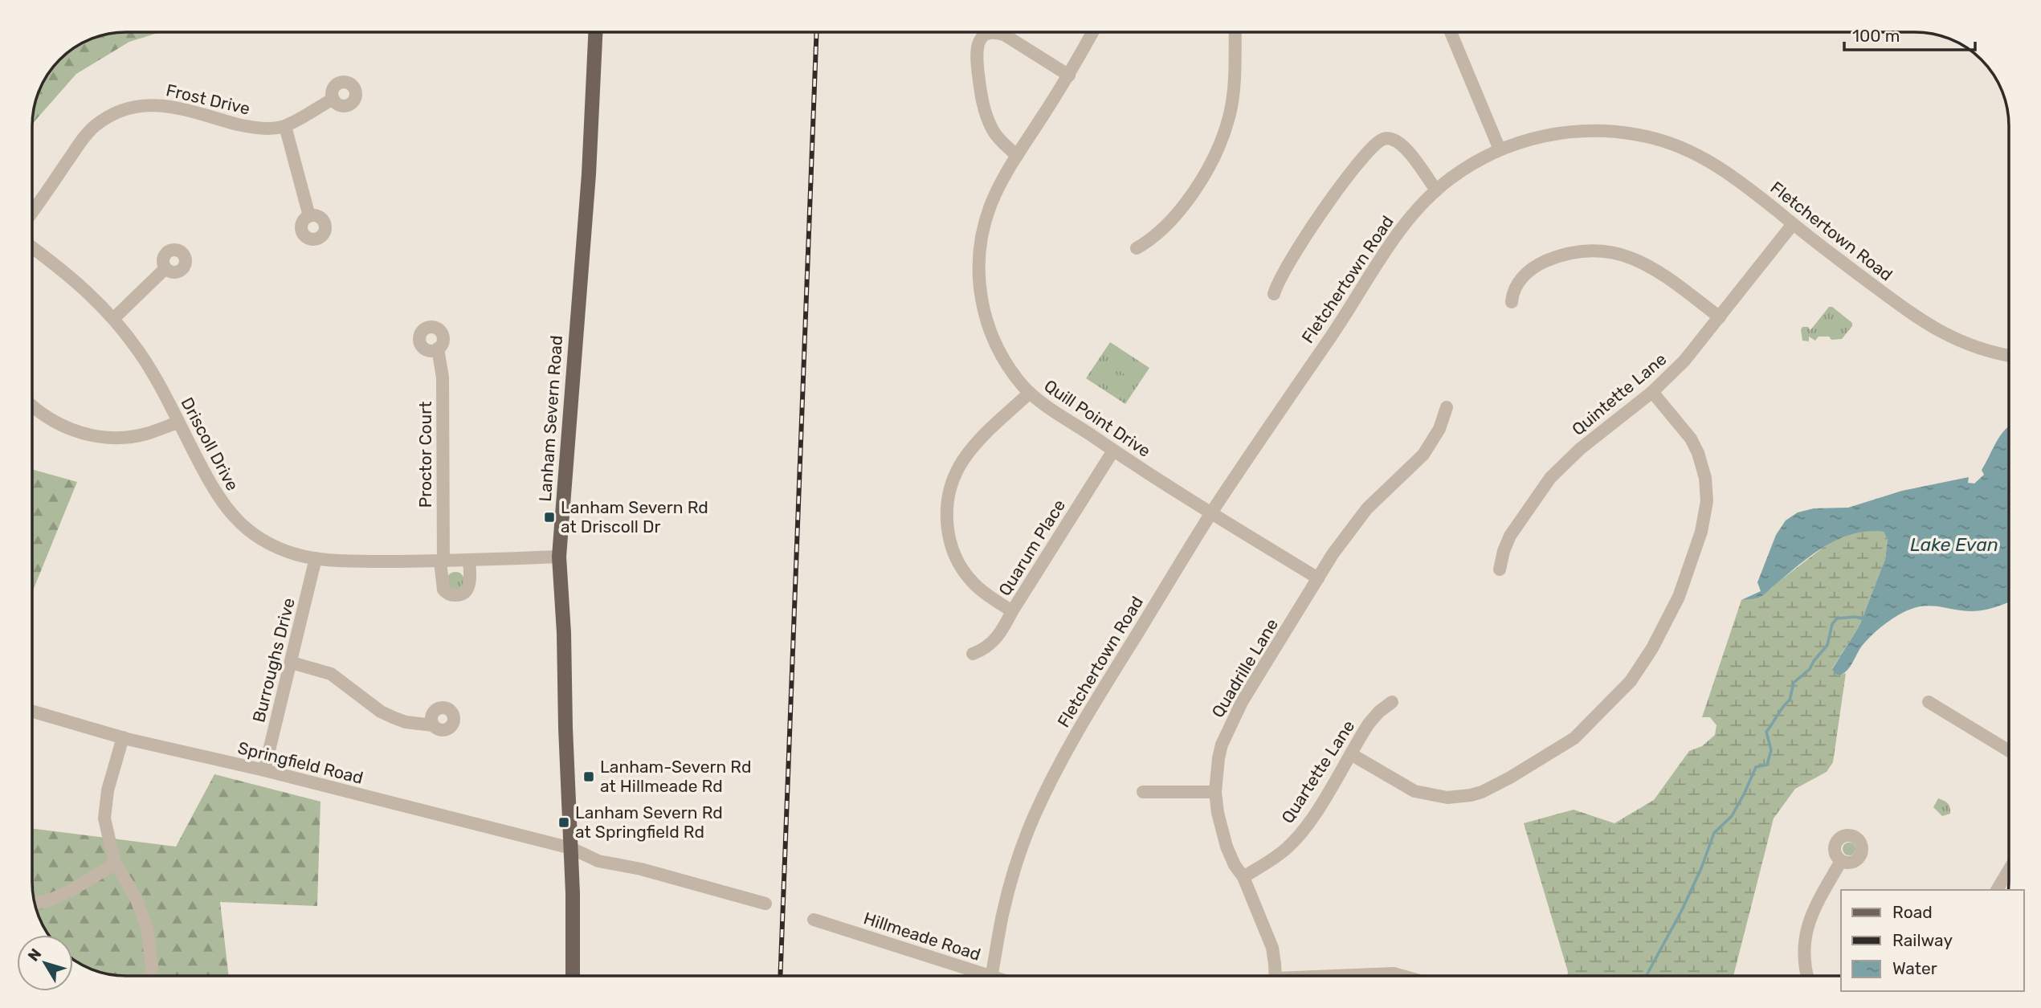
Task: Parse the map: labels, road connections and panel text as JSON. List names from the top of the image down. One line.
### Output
{"streets":{"main road":["Lanham Severn Road"],"street":["Frost Drive","Fletchertown Road","Quintette Lane","Quill Point Drive","Driscoll Drive","Proctor Court","Quarum Place","Burroughs Drive","Quadrille Lane","Springfield Road","Quartette Lane","Hillmeade Road"]},"crossings":[["Fletchertown Road","Quintette Lane"],["Fletchertown Road","Quill Point Drive"],["Lanham Severn Road","Driscoll Drive"],["Lanham Severn Road","Springfield Road"],["Quill Point Drive","Quarum Place"],["Quill Point Drive","Quadrille Lane"],["Driscoll Drive","Proctor Court"],["Driscoll Drive","Burroughs Drive"],["Burroughs Drive","Springfield Road"],["Quadrille Lane","Quartette Lane"]],"water":["Lake Evan"],"places":{"transit":["Lanham Severn Rd at Driscoll Dr","Lanham-Severn Rd at Hillmeade Rd","Lanham Severn Rd at Springfield Rd"]},"legend":["Road","Railway","Water"],"scale_bar":"100 m","north":"top left"}
